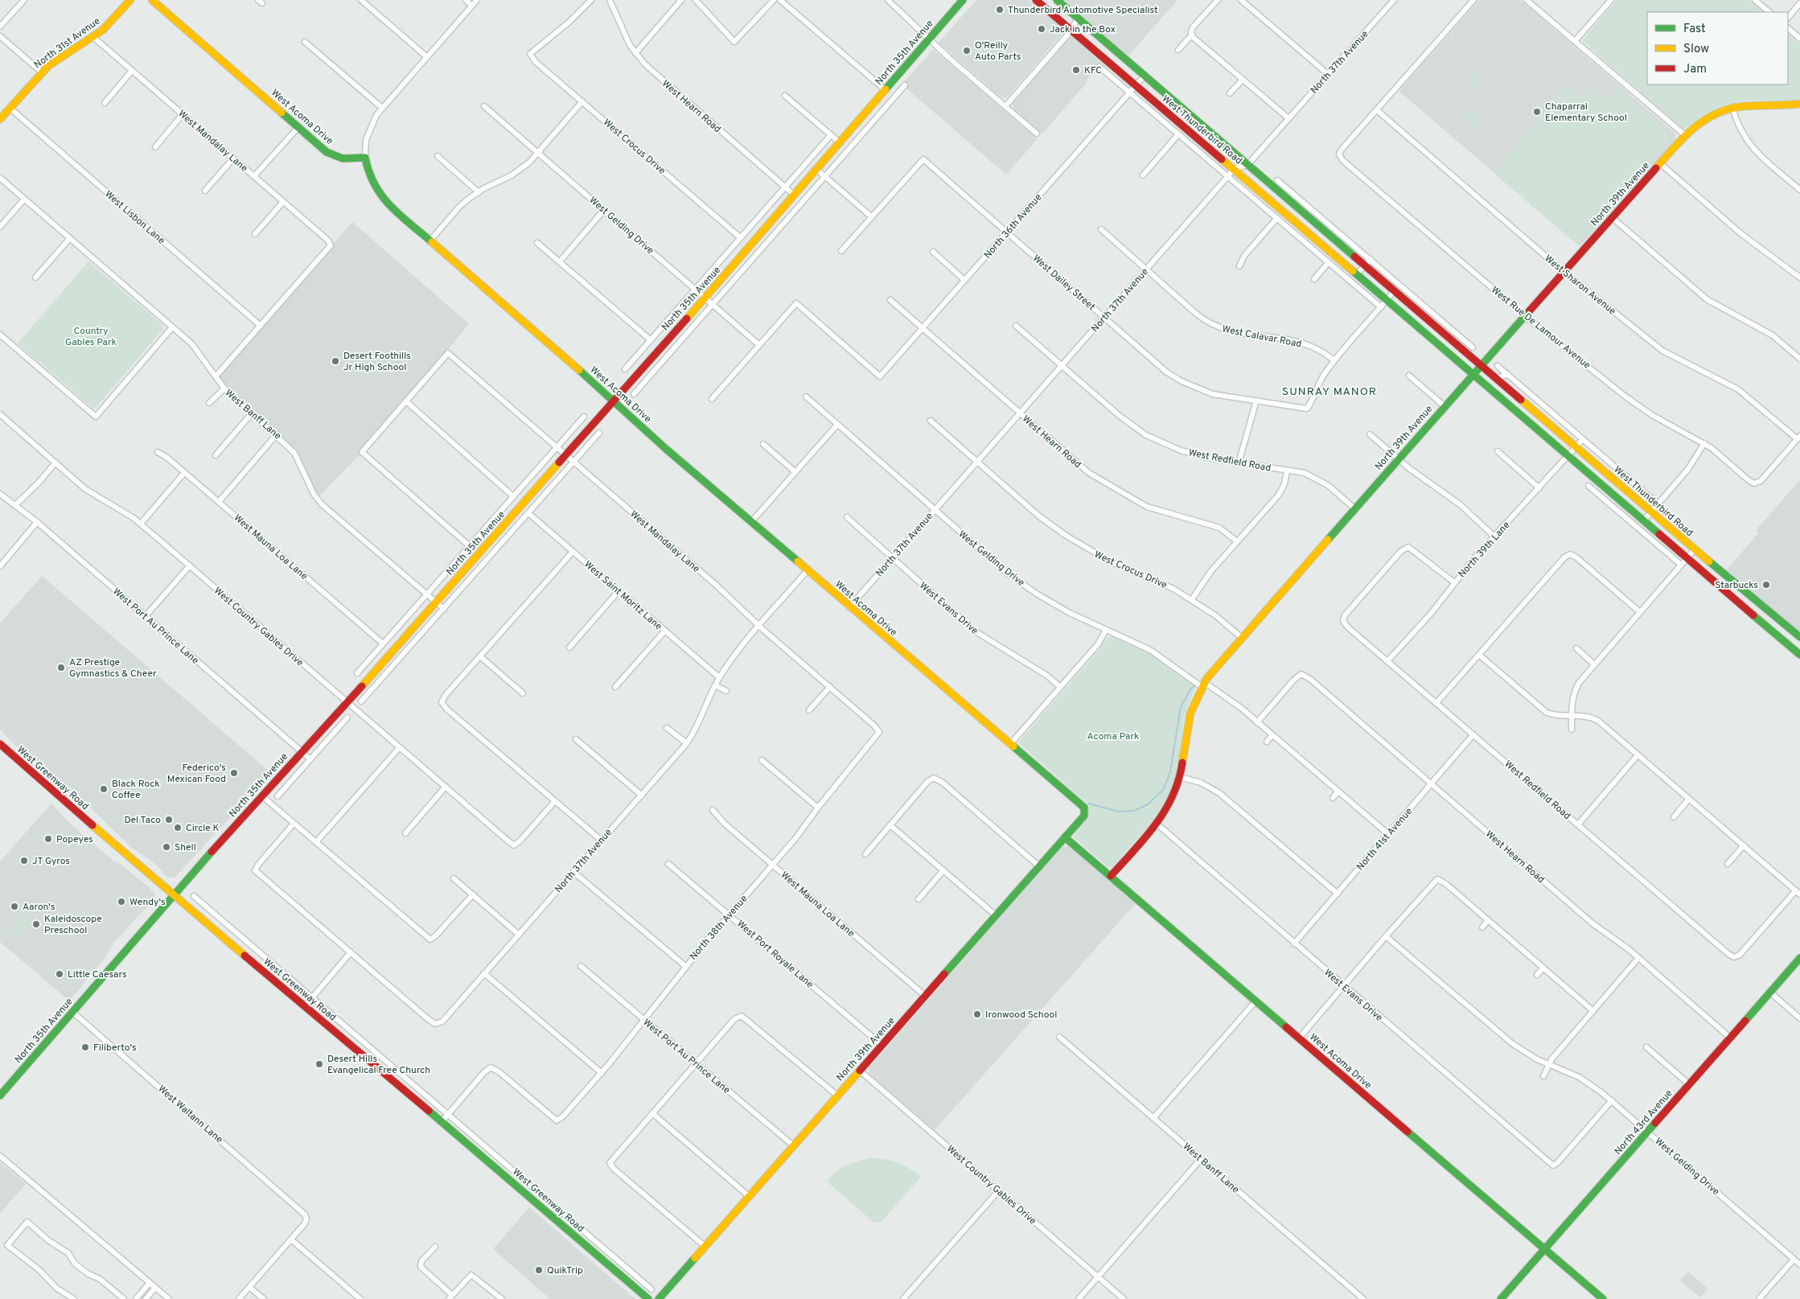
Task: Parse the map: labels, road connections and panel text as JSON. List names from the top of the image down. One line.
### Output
{"streets":{"main road":["North 31st Avenue","North 35th Avenue","West Acoma Drive","West Thunderbird Road","North 39th Avenue","West Greenway Road","North 43rd Avenue"],"street":["North 37th Avenue","West Hearn Road","West Mandalay Lane","West Crocus Drive","West Lisbon Lane","West Gelding Drive","North 36th Avenue","West Dailey Street","West Sharon Avenue","West Rue De Lamour Avenue","West Calavar Road","West Banff Lane","West Redfield Road","West Mauna Loa Lane","North 39th Lane","West Saint Moritz Lane","West Evans Drive","West Port Au Prince Lane","West Country Gables Drive","North 41st Avenue","North 38th Avenue","West Port Royale Lane","West Waltann Lane"]},"crossings":[["North 31st Avenue","West Mandalay Lane"],["North 31st Avenue","West Lisbon Lane"],["North 35th Avenue","West Hearn Road"],["North 35th Avenue","West Acoma Drive"],["North 35th Avenue","West Mandalay Lane"],["North 35th Avenue","West Crocus Drive"],["North 35th Avenue","West Gelding Drive"],["North 35th Avenue","West Banff Lane"],["North 35th Avenue","West Mauna Loa Lane"],["North 35th Avenue","West Saint Moritz Lane"],["North 35th Avenue","West Port Au Prince Lane"],["North 35th Avenue","West Country Gables Drive"],["North 35th Avenue","West Greenway Road"],["North 35th Avenue","West Waltann Lane"],["North 37th Avenue","West Hearn Road"],["North 37th Avenue","West Acoma Drive"],["North 37th Avenue","West Thunderbird Road"],["North 37th Avenue","West Mandalay Lane"],["North 37th Avenue","West Crocus Drive"],["North 37th Avenue","West Gelding Drive"],["North 37th Avenue","West Dailey Street"],["North 37th Avenue","West Calavar Road"],["North 37th Avenue","West Redfield Road"],["North 37th Avenue","West Saint Moritz Lane"],["North 37th Avenue","West Evans Drive"],["West Hearn Road","West Gelding Drive"],["West Hearn Road","North 36th Avenue"],["West Hearn Road","North 41st Avenue"],["West Hearn Road","North 43rd Avenue"],["West Acoma Drive","North 39th Avenue"],["West Acoma Drive","North 43rd Avenue"],["West Thunderbird Road","North 39th Avenue"],["West Thunderbird Road","North 36th Avenue"],["West Thunderbird Road","North 39th Lane"],["West Mandalay Lane","West Lisbon Lane"],["West Mandalay Lane","North 38th Avenue"],["West Crocus Drive","North 39th Avenue"],["North 39th Avenue","West Gelding Drive"],["North 39th Avenue","West Sharon Avenue"],["North 39th Avenue","West Rue De Lamour Avenue"],["North 39th Avenue","West Redfield Road"],["North 39th Avenue","West Mauna Loa Lane"],["North 39th Avenue","West Evans Drive"],["North 39th Avenue","West Port Au Prince Lane"],["North 39th Avenue","West Country Gables Drive"],["North 39th Avenue","West Port Royale Lane"],["West Gelding Drive","North 36th Avenue"],["West Gelding Drive","West Evans Drive"],["West Gelding Drive","North 41st Avenue"],["West Gelding Drive","North 43rd Avenue"],["North 36th Avenue","West Dailey Street"],["West Dailey Street","West Calavar Road"],["West Sharon Avenue","West Rue De Lamour Avenue"],["West Redfield Road","North 39th Lane"],["West Redfield Road","North 41st Avenue"],["West Mauna Loa Lane","North 38th Avenue"],["West Evans Drive","North 41st Avenue"],["West Port Au Prince Lane","North 38th Avenue"],["West Greenway Road","North 38th Avenue"],["North 38th Avenue","West Port Royale Lane"]],"districts":["SUNRAY MANOR"],"parks":["Country Gables Park","Acoma Park"],"places":["Thunderbird Automotive Specialist","Jack in the Box","O'Reilly Auto Parts","KFC","Chaparral Elementary School","Desert Foothills Jr High School","Starbucks","AZ Prestige Gymnastics & Cheer","Federico's Mexican Food","Black Rock Coffee","Del Taco","Circle K","Popeyes","Shell","JT Gyros","Wendy's","Aaron's","Kaleidoscope Preschool","Little Caesars","Ironwood School","Filiberto's","Desert Hills Evangelical Free Church","QuikTrip"],"legend":["Fast","Slow","Jam"]}
